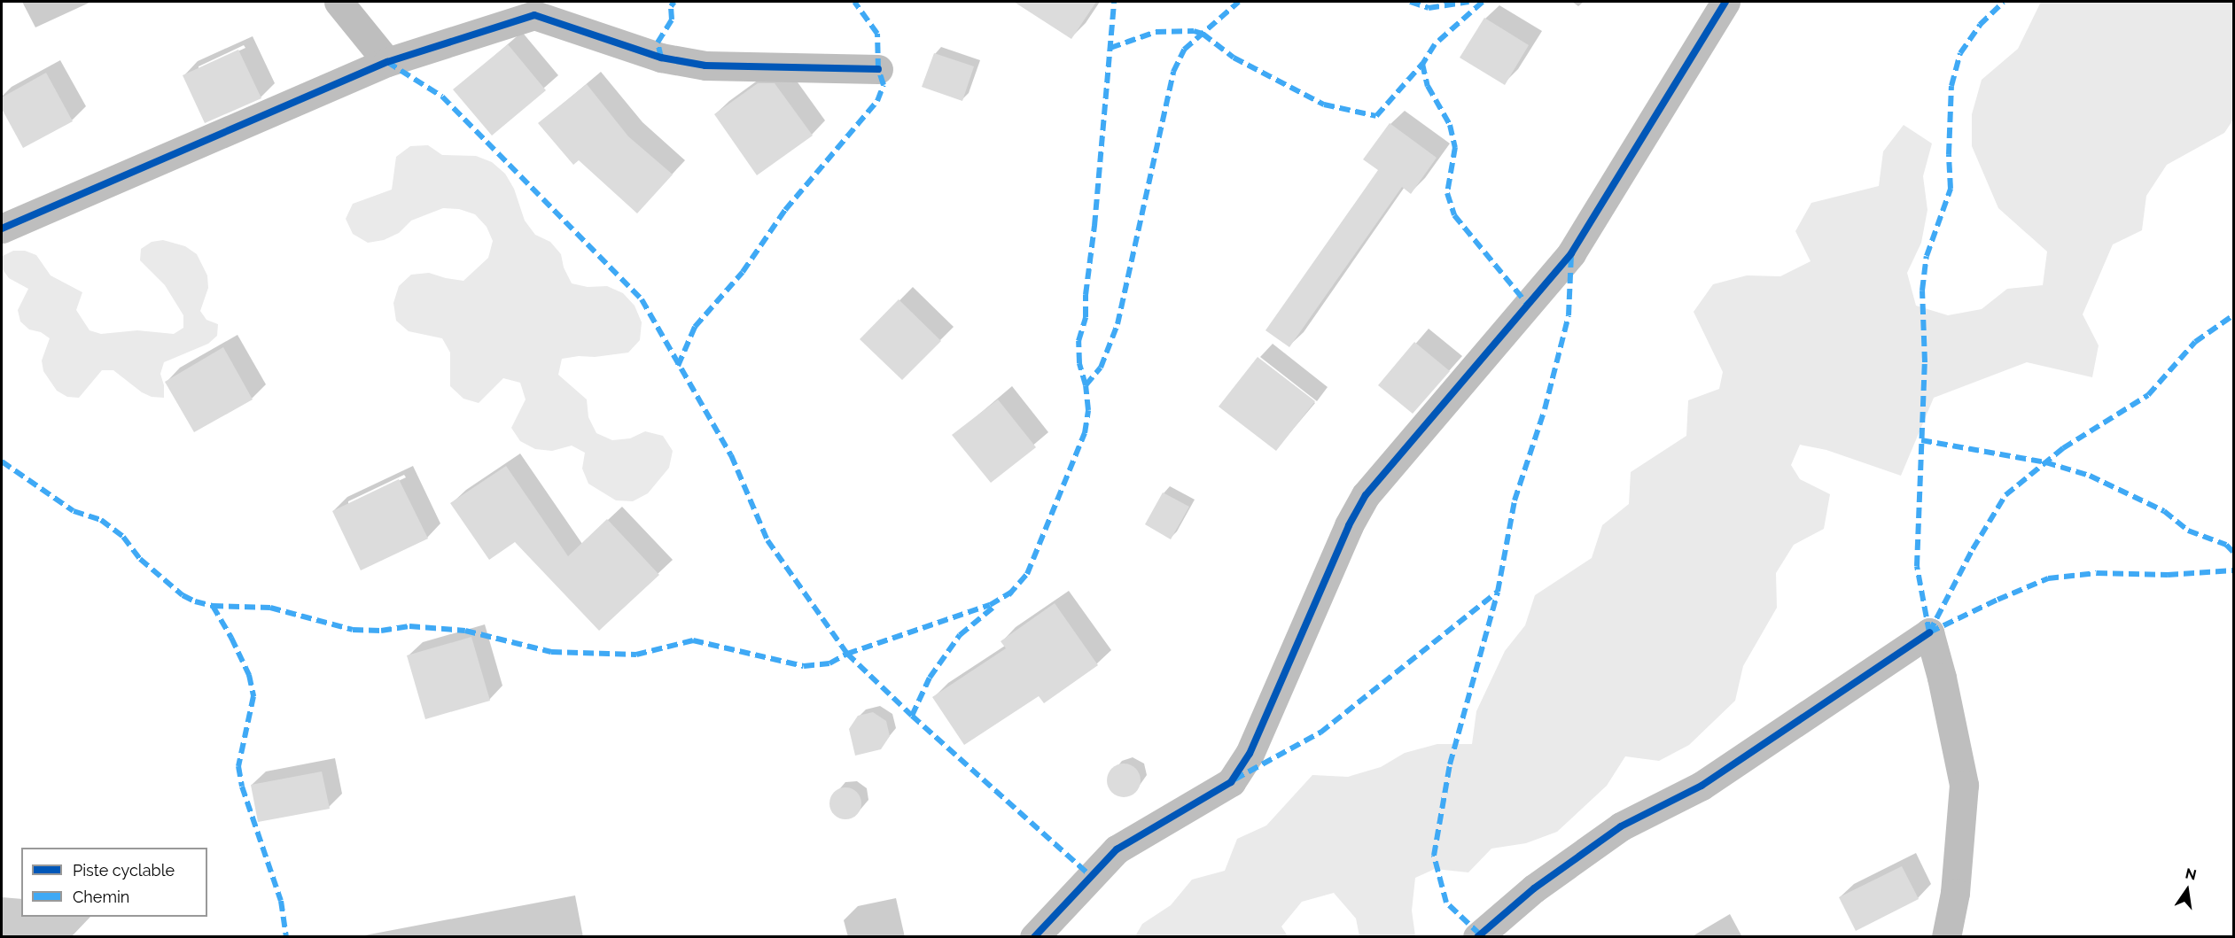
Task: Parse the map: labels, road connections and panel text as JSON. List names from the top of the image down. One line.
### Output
{"legend":["Piste cyclable","Chemin"],"north":"top"}
